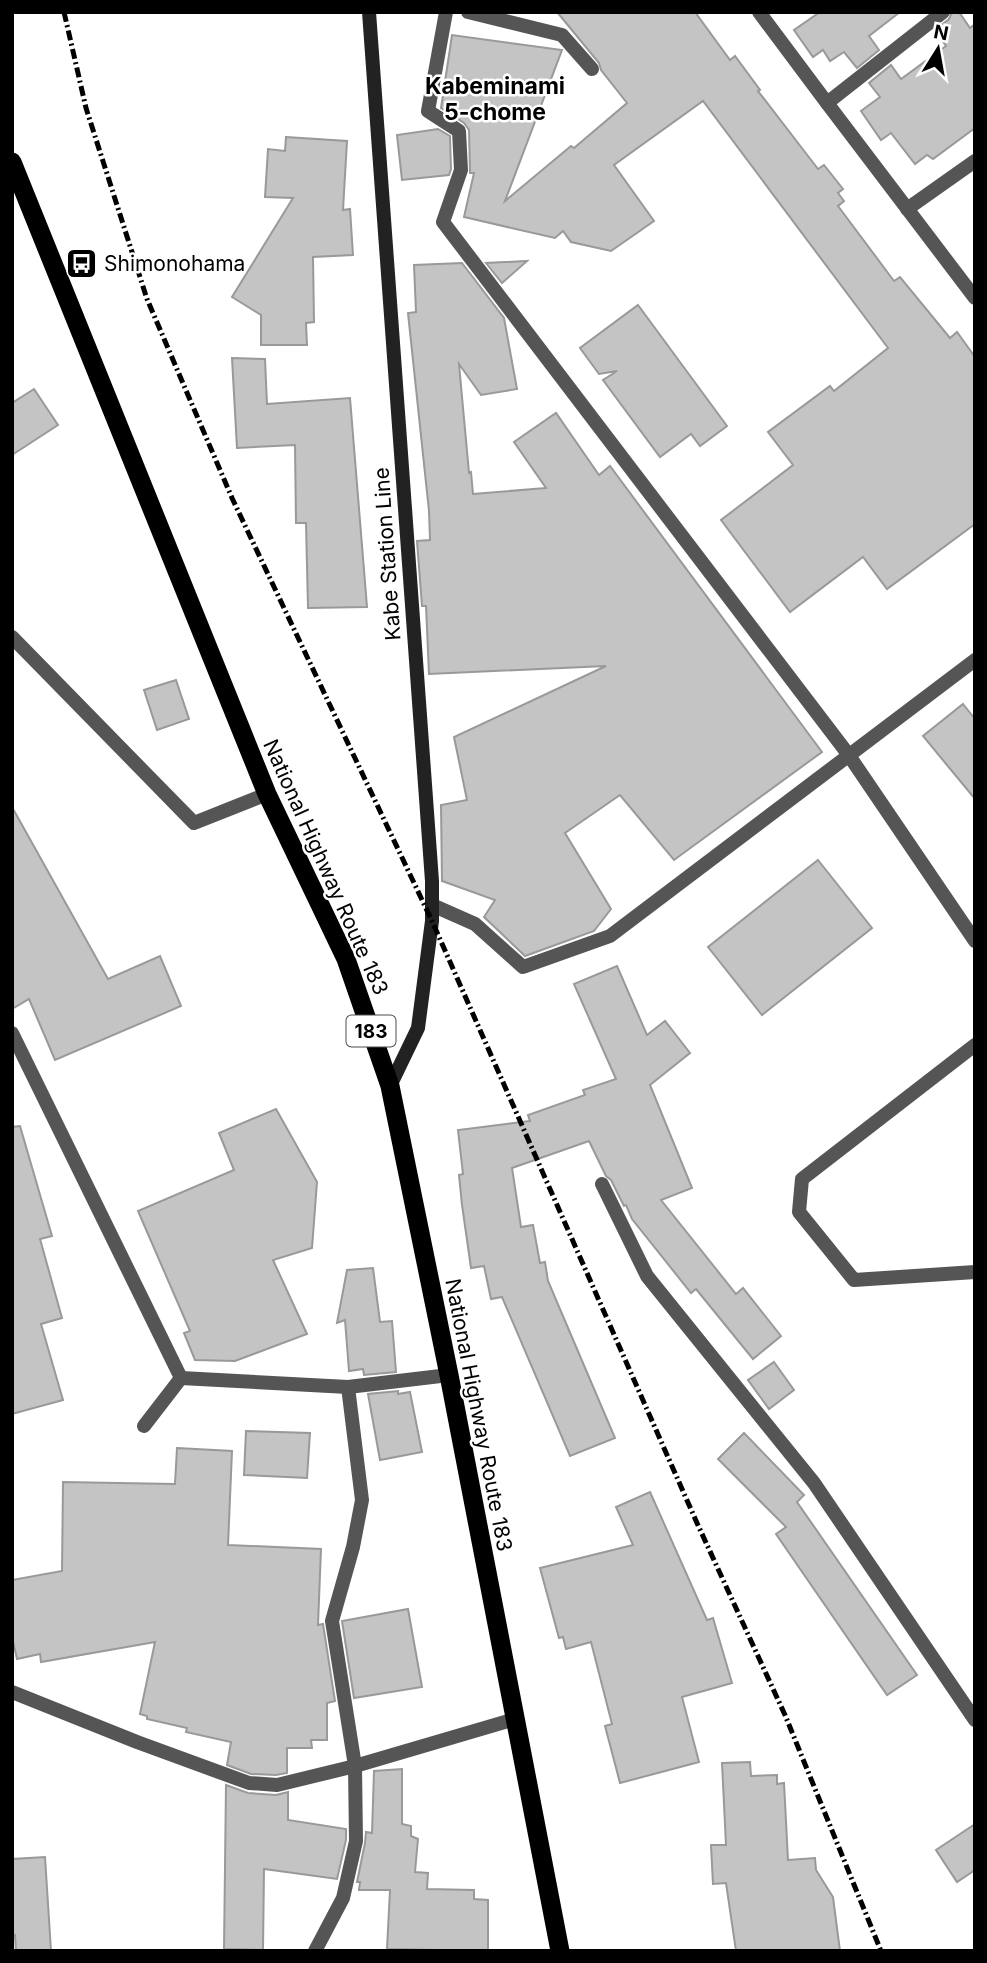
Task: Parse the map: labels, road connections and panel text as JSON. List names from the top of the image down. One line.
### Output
{"streets":{"highway":["National Highway Route 183","183"],"main road":["Kabe Station Line"]},"crossings":[["Kabe Station Line","National Highway Route 183"]],"districts":["Kabeminami 5-chome"],"places":{"bus stop":["Shimonohama"]},"north":"top"}
